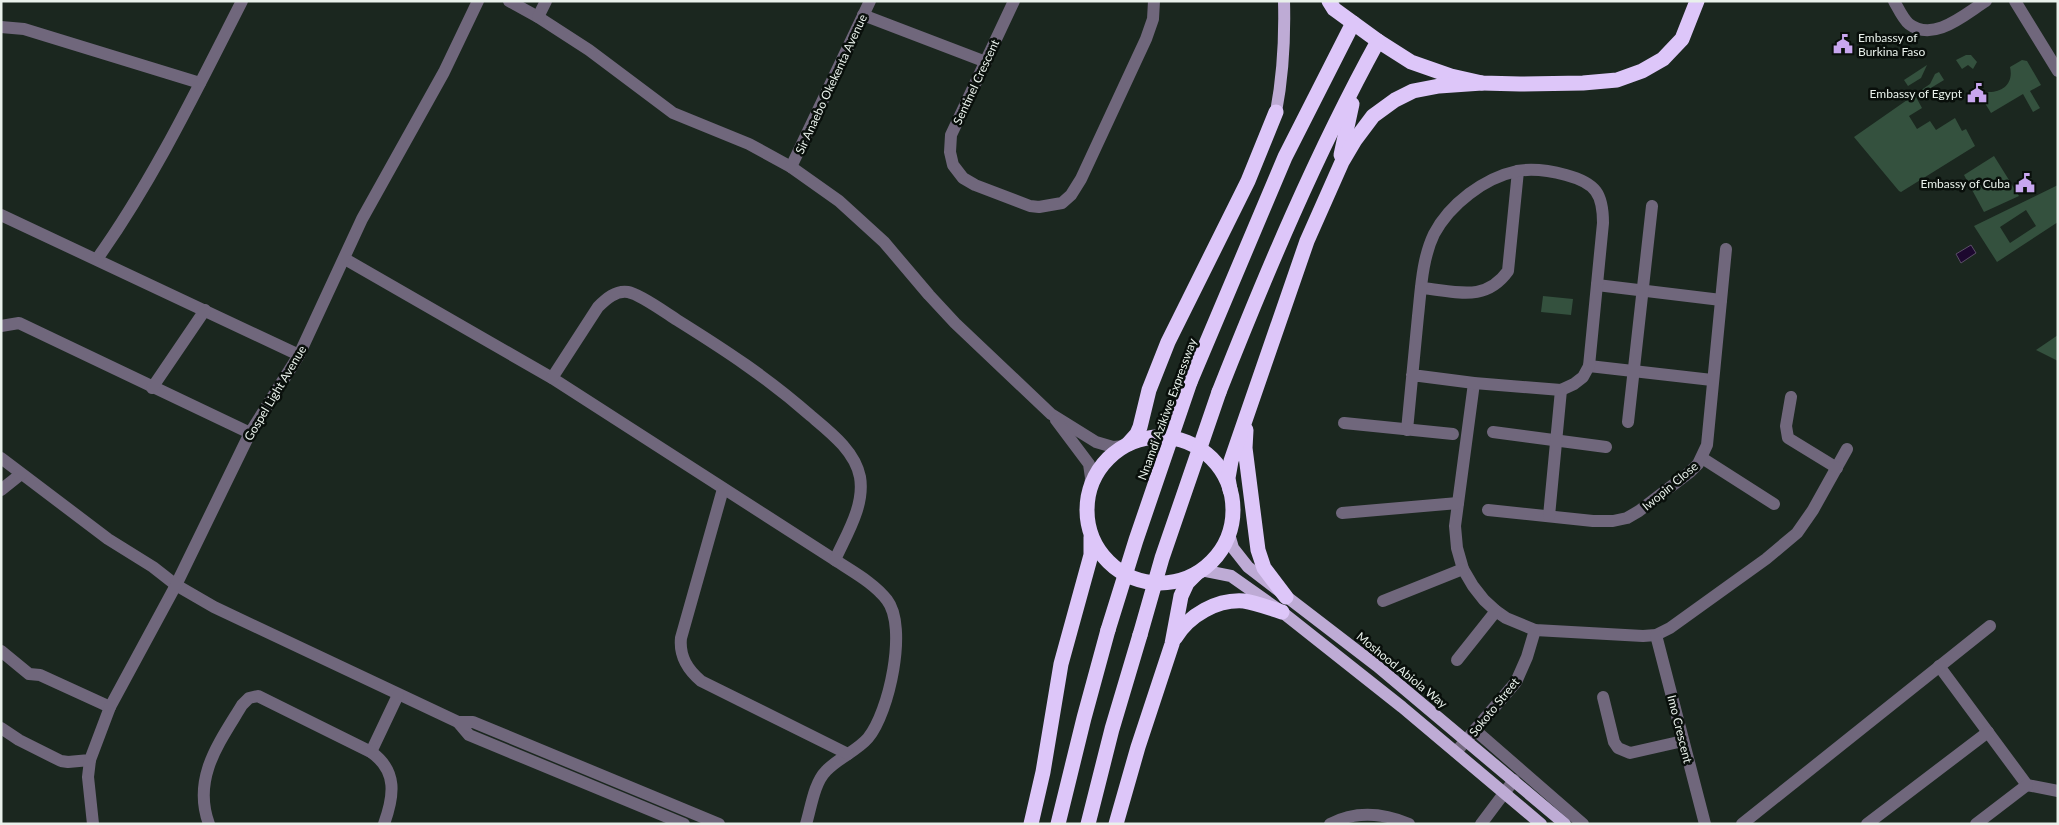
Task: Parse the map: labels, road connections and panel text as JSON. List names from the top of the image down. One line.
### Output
{"streets":{"highway":["Nnamdi Azikiwe Expressway"],"main road":["Moshood Abiola Way"],"street":["Sentinel Crescent","Sir Anaebo Okekenta Avenue","Gospel Light Avenue","Iwopin Close","Sokoto Street","Imo Crescent"]},"crossings":[["Nnamdi Azikiwe Expressway","Moshood Abiola Way"],["Moshood Abiola Way","Sokoto Street"]],"places":{"public building":["Embassy of Burkina Faso","Embassy of Egypt","Embassy of Cuba"]}}
